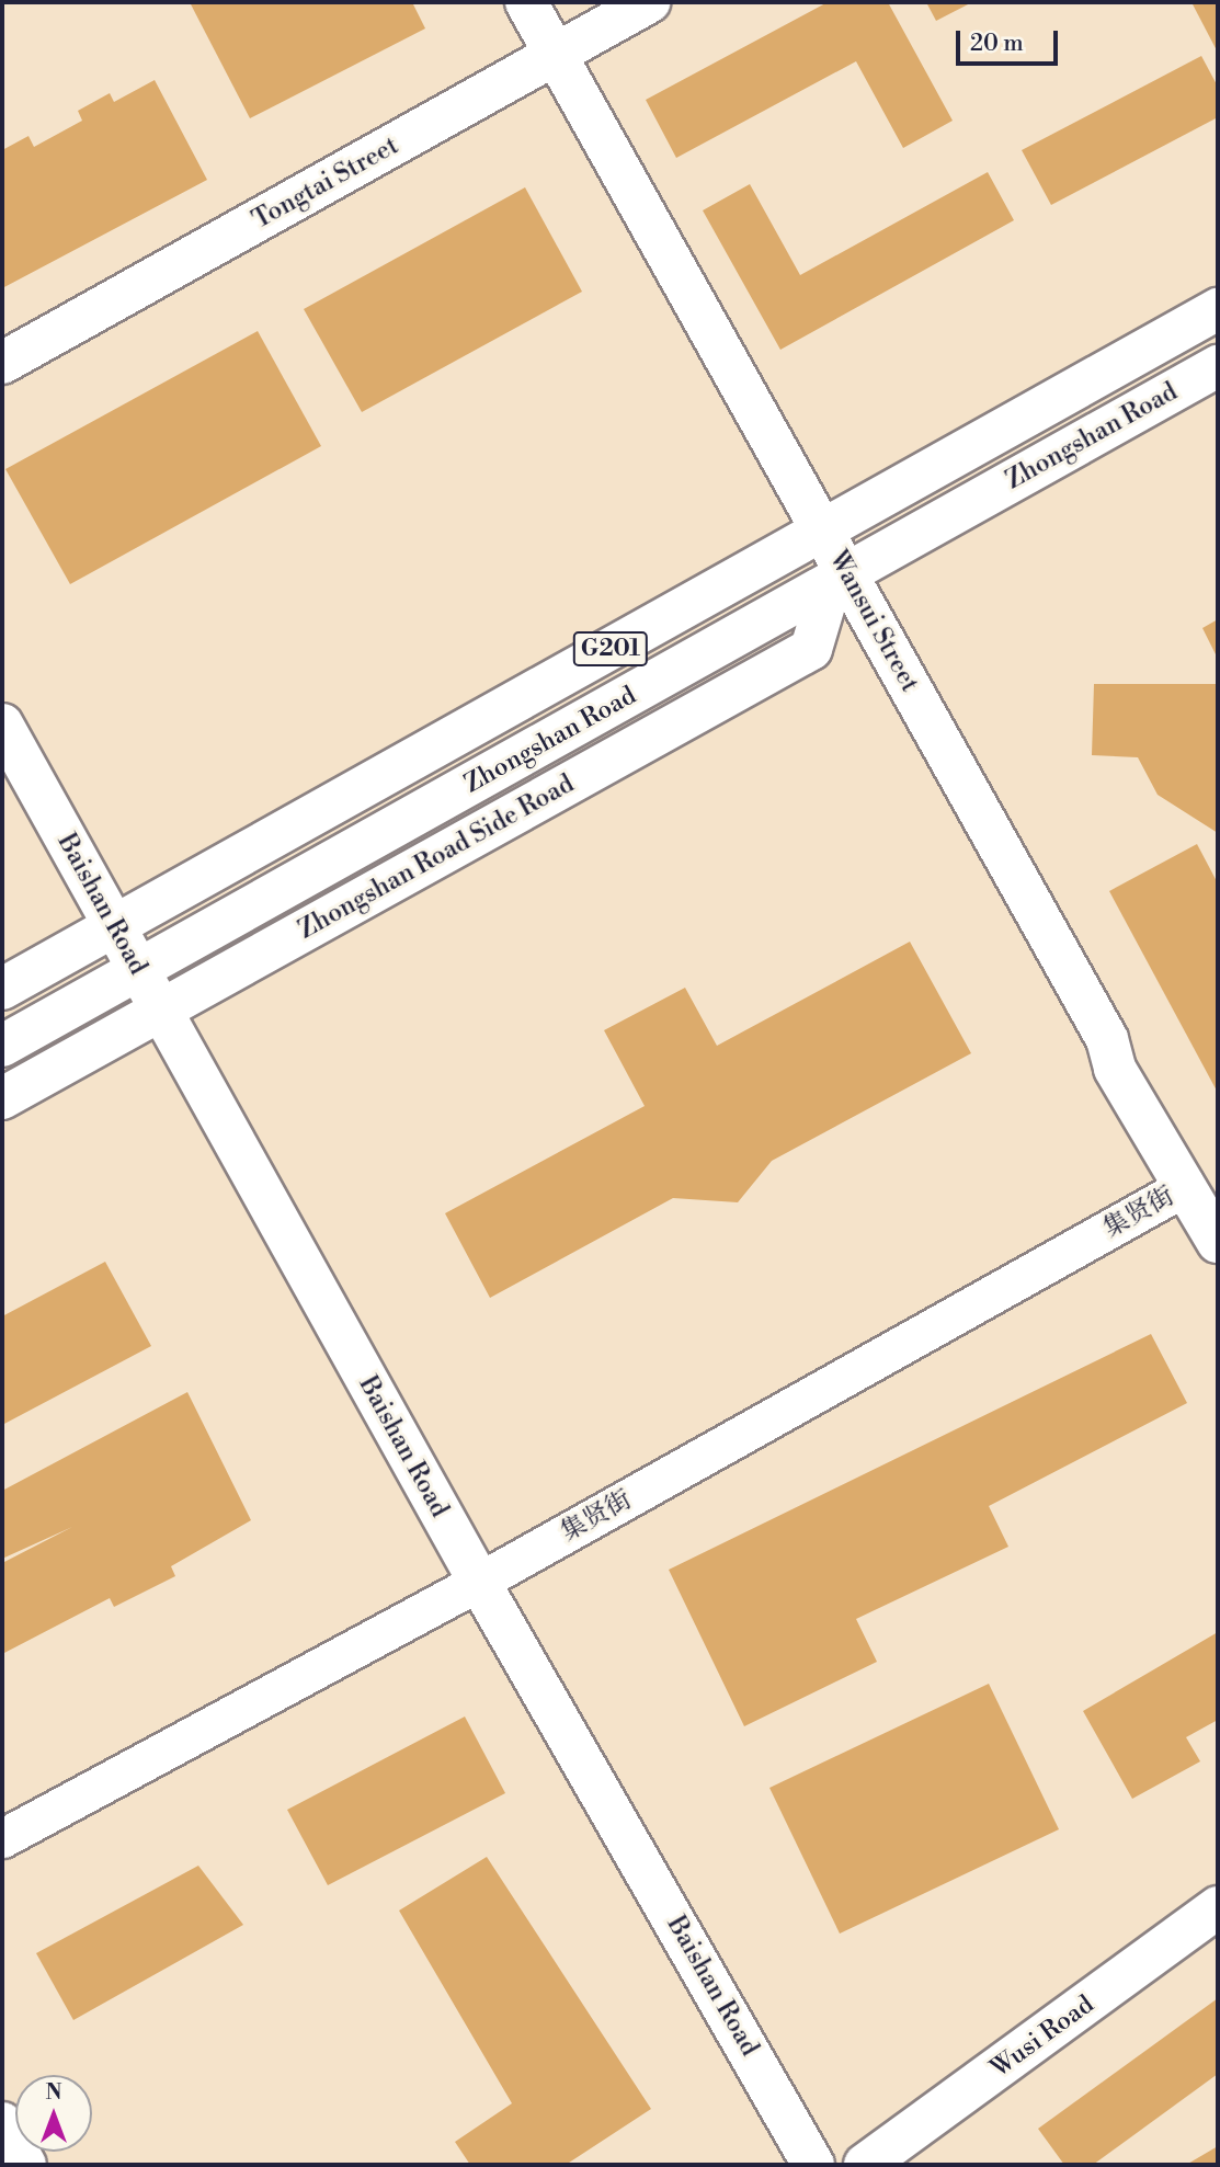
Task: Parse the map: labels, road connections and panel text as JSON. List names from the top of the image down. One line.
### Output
{"streets":{"main road":["Tongtai Street","Zhongshan Road","Wansui Street","G201","Zhongshan Road Side Road","Baishan Road","Wusi Road"],"street":["集贤街"]},"crossings":[["Tongtai Street","Wansui Street"],["Zhongshan Road","Wansui Street"],["Zhongshan Road","Zhongshan Road Side Road"],["Zhongshan Road","Baishan Road"],["Wansui Street","Zhongshan Road Side Road"],["Wansui Street","集贤街"],["Zhongshan Road Side Road","Baishan Road"],["Baishan Road","集贤街"]],"scale_bar":"20 m","north":"top"}
